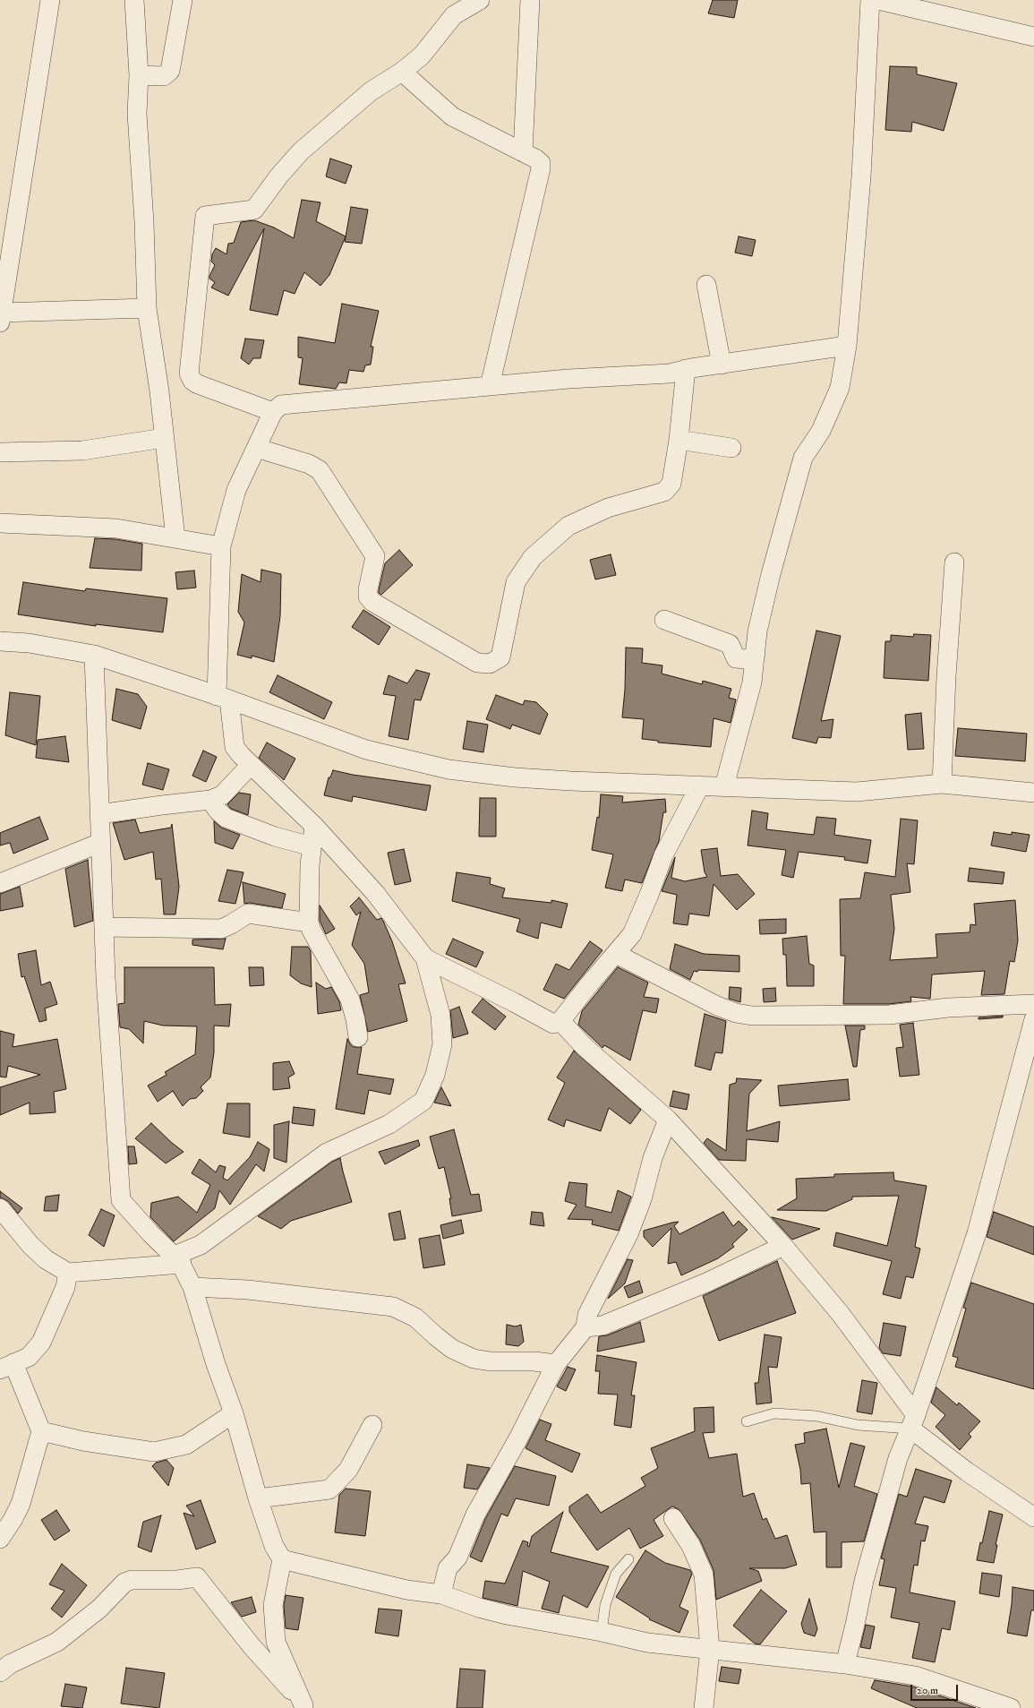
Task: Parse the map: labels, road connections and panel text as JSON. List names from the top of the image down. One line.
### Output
{"scale_bar":"20 m"}
